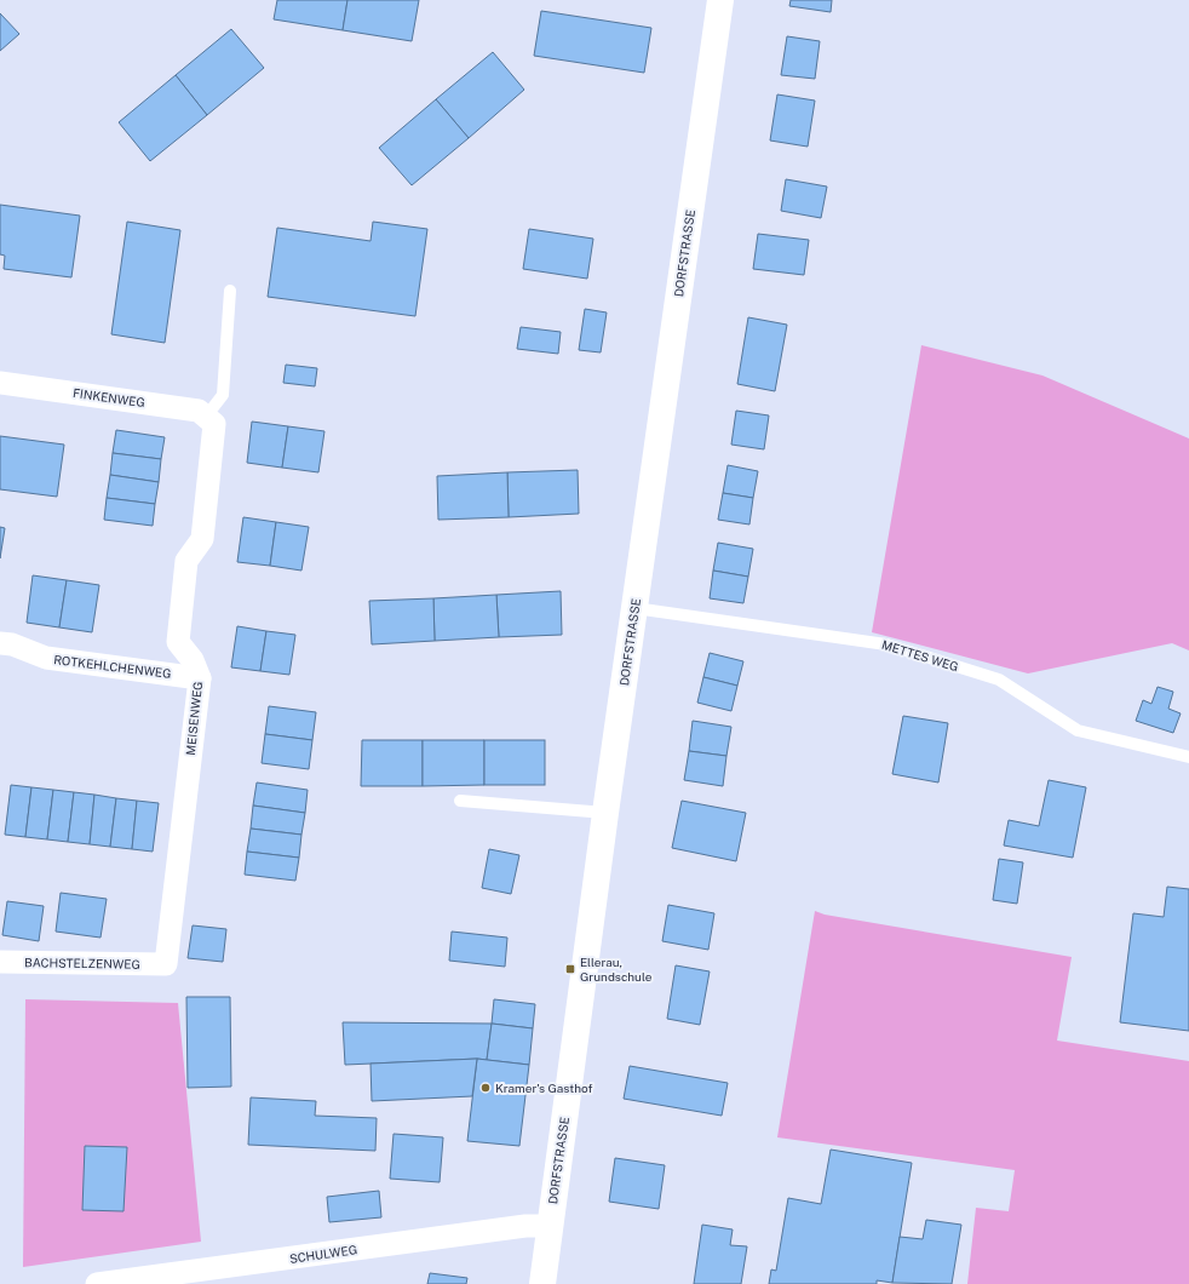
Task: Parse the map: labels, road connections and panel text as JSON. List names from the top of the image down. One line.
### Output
{"streets":{"street":["DORFSTRASSE","FINKENWEG","ROTKEHLCHENWEG","MEISENWEG","BACHSTELZENWEG","SCHULWEG"],"lane":["METTES WEG"]},"crossings":[["DORFSTRASSE","METTES WEG"],["DORFSTRASSE","SCHULWEG"],["FINKENWEG","MEISENWEG"],["ROTKEHLCHENWEG","MEISENWEG"],["MEISENWEG","BACHSTELZENWEG"]],"places":{"transit":["Ellerau, Grundschule"],"other":["Kramer's Gasthof"]}}
